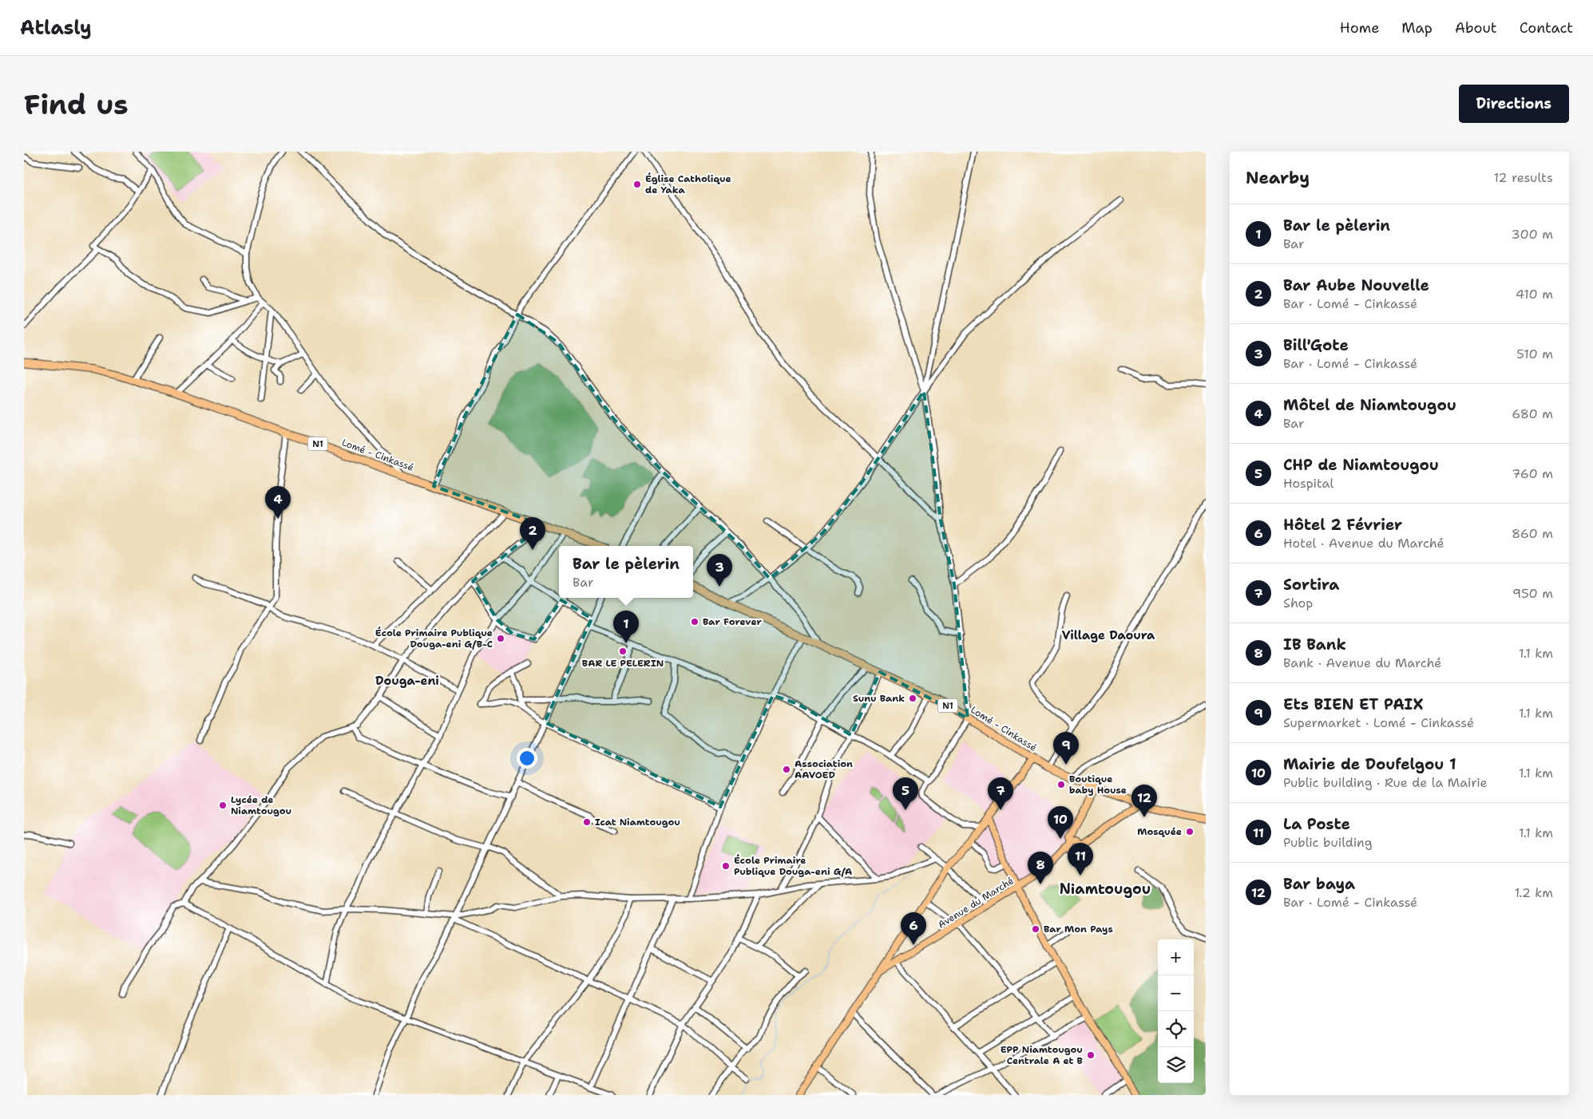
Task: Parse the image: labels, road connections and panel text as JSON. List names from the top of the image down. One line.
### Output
{"streets":{"highway":["N1","Lomé - Cinkassé"],"main road":["Avenue du Marché"]},"crossings":[["Lomé - Cinkassé","Avenue du Marché"]],"districts":["Village Daoura","Douga-eni","Niamtougou"],"places":["Église Catholique de Yaka","Bar Forever","École Primaire Publique Douga-eni G/B-C","BAR LE PELERIN","Sunu Bank","Association AAVOED","Boutique baby House","Lycée de Niamtougou","Icat Niamtougou","Mosquée","École Primaire Publique Douga-eni G/A","Bar Mon Pays","EPP Niamtougou Centrale A et B"],"page":{"header":"Atlasly","nav":["Home","Map","About","Contact"],"buttons":"Directions","title":"Find us","heading":["Nearby","12 results"],"list":[{"mark":"1","name":"Bar le pèlerin","note":"Bar","value":"300 m"},{"mark":"2","name":"Bar Aube Nouvelle","note":"Bar · Lomé - Cinkassé","value":"410 m"},{"mark":"3","name":"Bill'Gote","note":"Bar · Lomé - Cinkassé","value":"510 m"},{"mark":"4","name":"Môtel de Niamtougou","note":"Bar","value":"680 m"},{"mark":"5","name":"CHP de Niamtougou","note":"Hospital","value":"760 m"},{"mark":"6","name":"Hôtel 2 Février","note":"Hotel · Avenue du Marché","value":"860 m"},{"mark":"7","name":"Sortira","note":"Shop","value":"950 m"},{"mark":"8","name":"IB Bank","note":"Bank · Avenue du Marché","value":"1.1 km"},{"mark":"9","name":"Ets BIEN ET PAIX","note":"Supermarket · Lomé - Cinkassé","value":"1.1 km"},{"mark":"10","name":"Mairie de Doufelgou 1","note":"Public building · Rue de la Mairie","value":"1.1 km"},{"mark":"11","name":"La Poste","note":"Public building","value":"1.1 km"},{"mark":"12","name":"Bar baya","note":"Bar · Lomé - Cinkassé","value":"1.2 km"}],"pins":["4","2","3","1","9","5","7","12","10","11","8","6"],"popup":["Bar le pèlerin","Bar"],"map_buttons":["+","−"]}}
